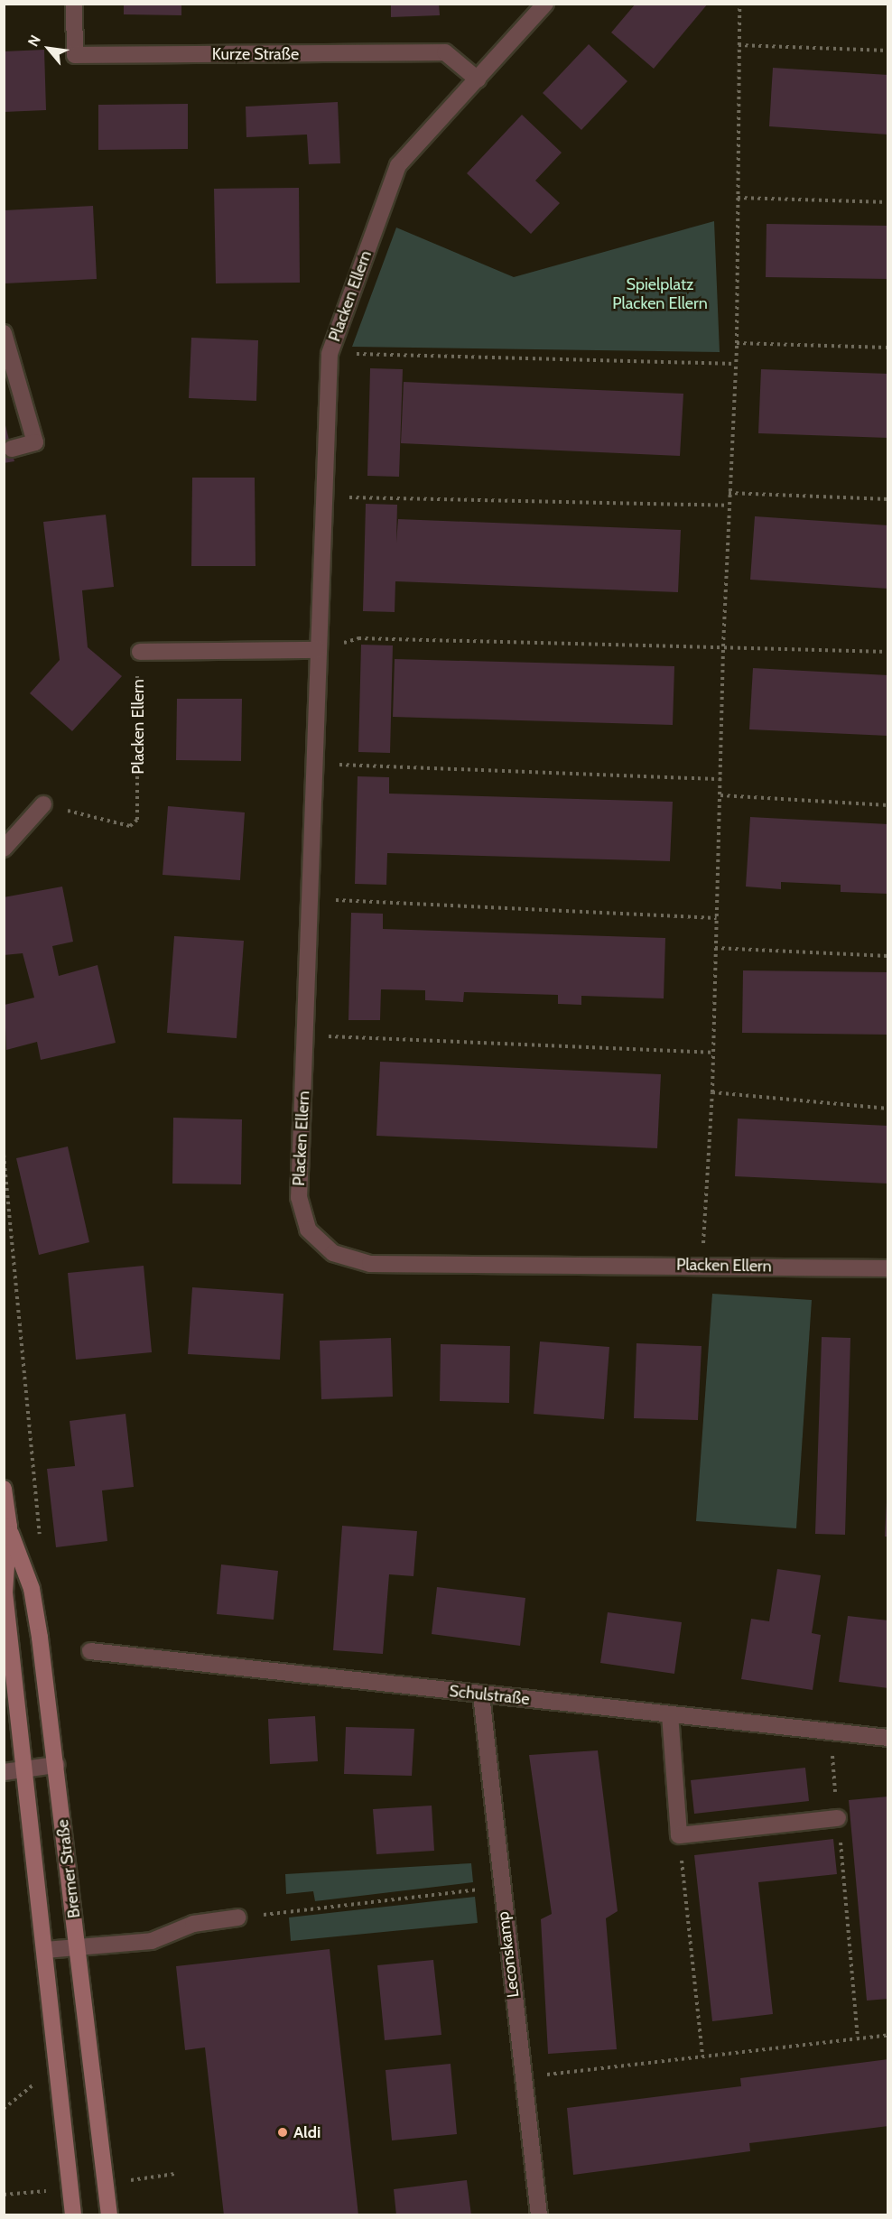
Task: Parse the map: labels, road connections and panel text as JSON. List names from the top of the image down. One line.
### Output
{"streets":{"street":["Kurze Straße","Placken Ellern","Schulstraße","Bremer Straße","Leconskamp"]},"crossings":[["Kurze Straße","Placken Ellern"],["Schulstraße","Leconskamp"]],"parks":["Spielplatz Placken Ellern"],"places":["Aldi"],"north":"top left"}
